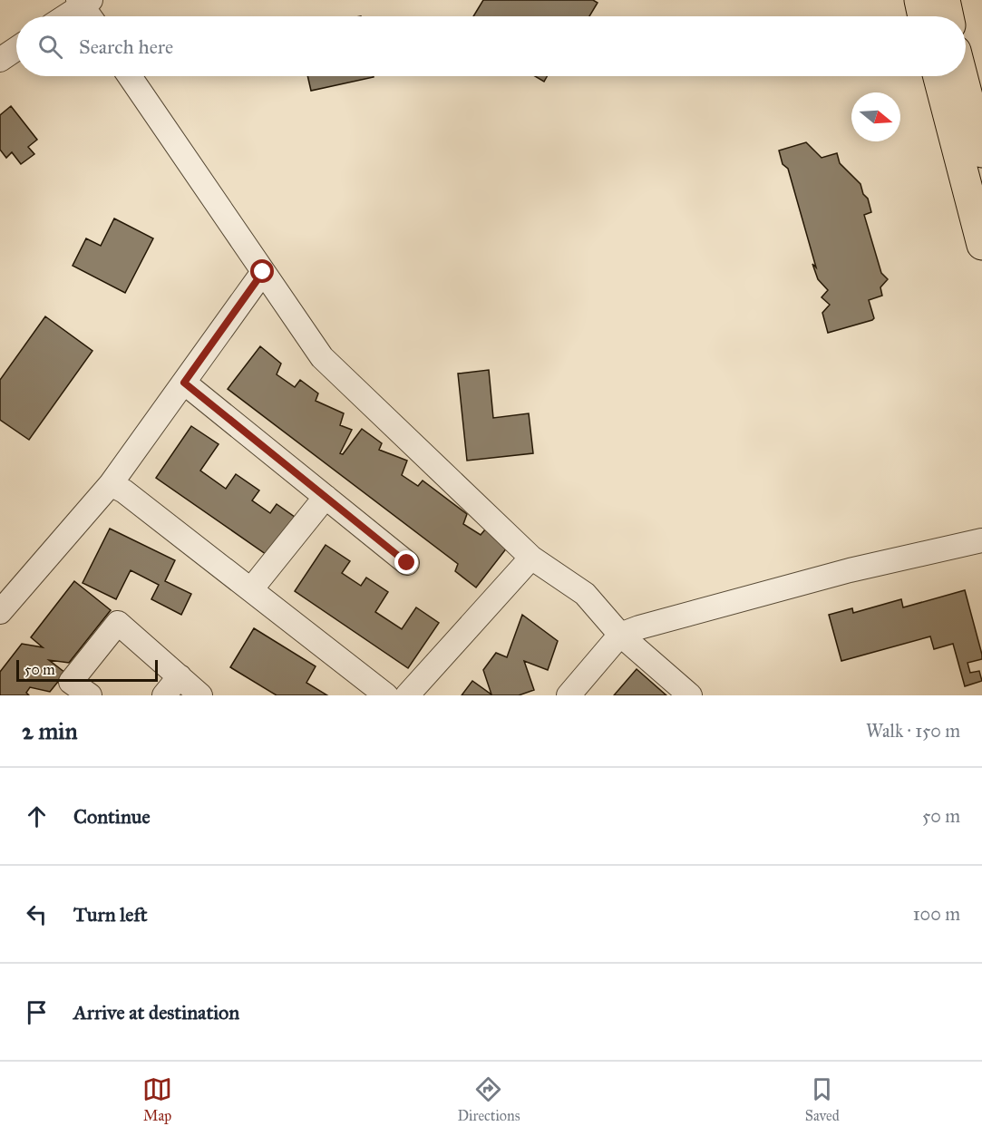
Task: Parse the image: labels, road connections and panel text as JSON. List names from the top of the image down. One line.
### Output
{"scale_bar":"50 m","north":"right","page":{"search":"Search here","scale":"50 m","heading":["2 min","Walk · 150 m"],"list":[["Continue","50 m"],["Turn left","100 m"],"Arrive at destination"],"nav":["Map","Directions","Saved"]}}
